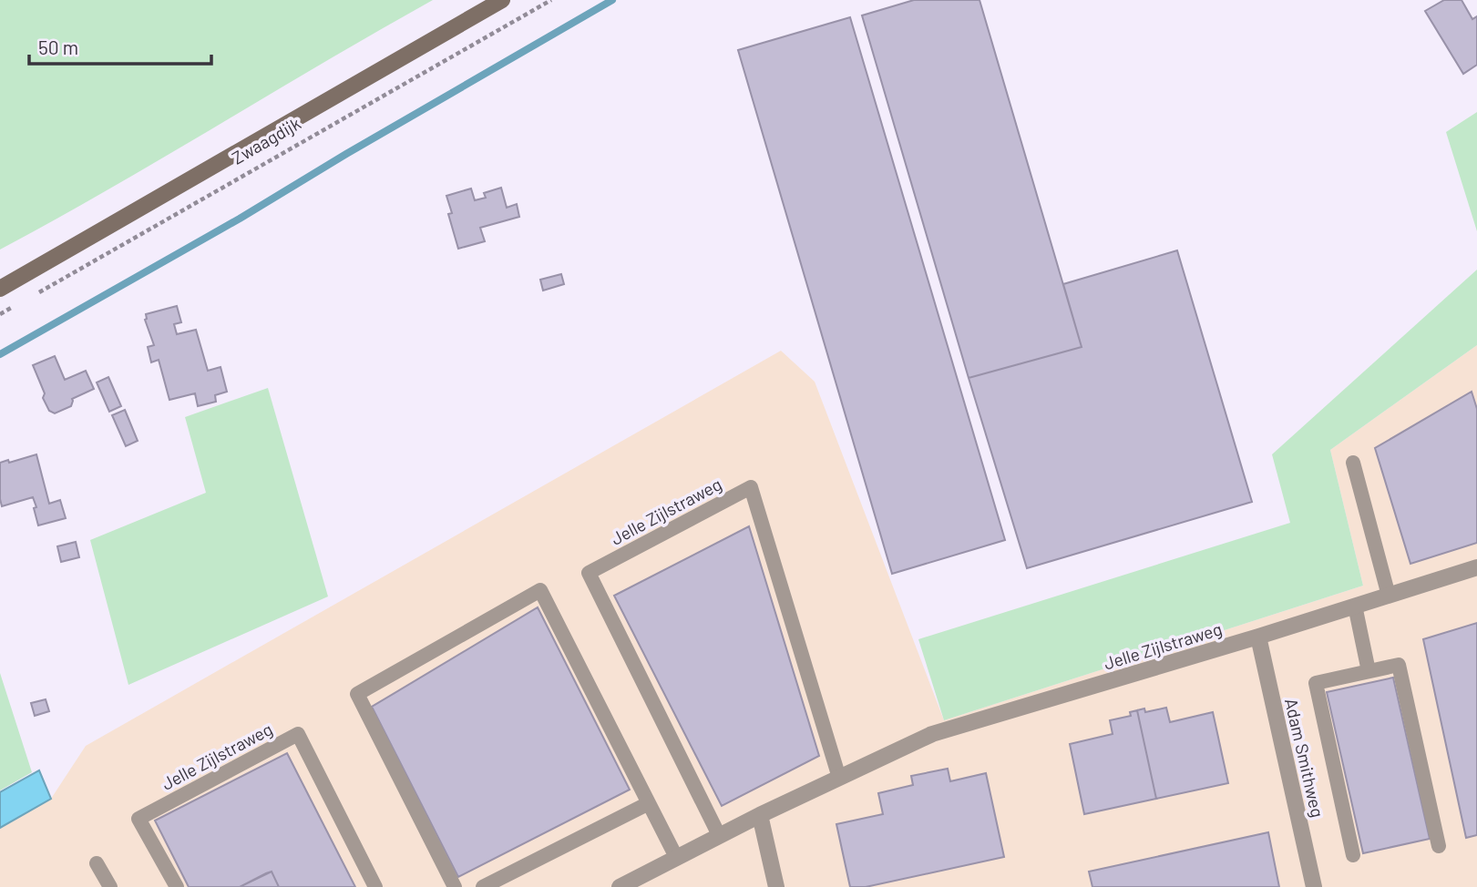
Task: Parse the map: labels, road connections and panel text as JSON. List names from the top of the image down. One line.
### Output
{"streets":{"street":["Zwaagdijk","Jelle Zijlstraweg","Adam Smithweg"]},"crossings":[["Jelle Zijlstraweg","Adam Smithweg"]],"scale_bar":"50 m"}
